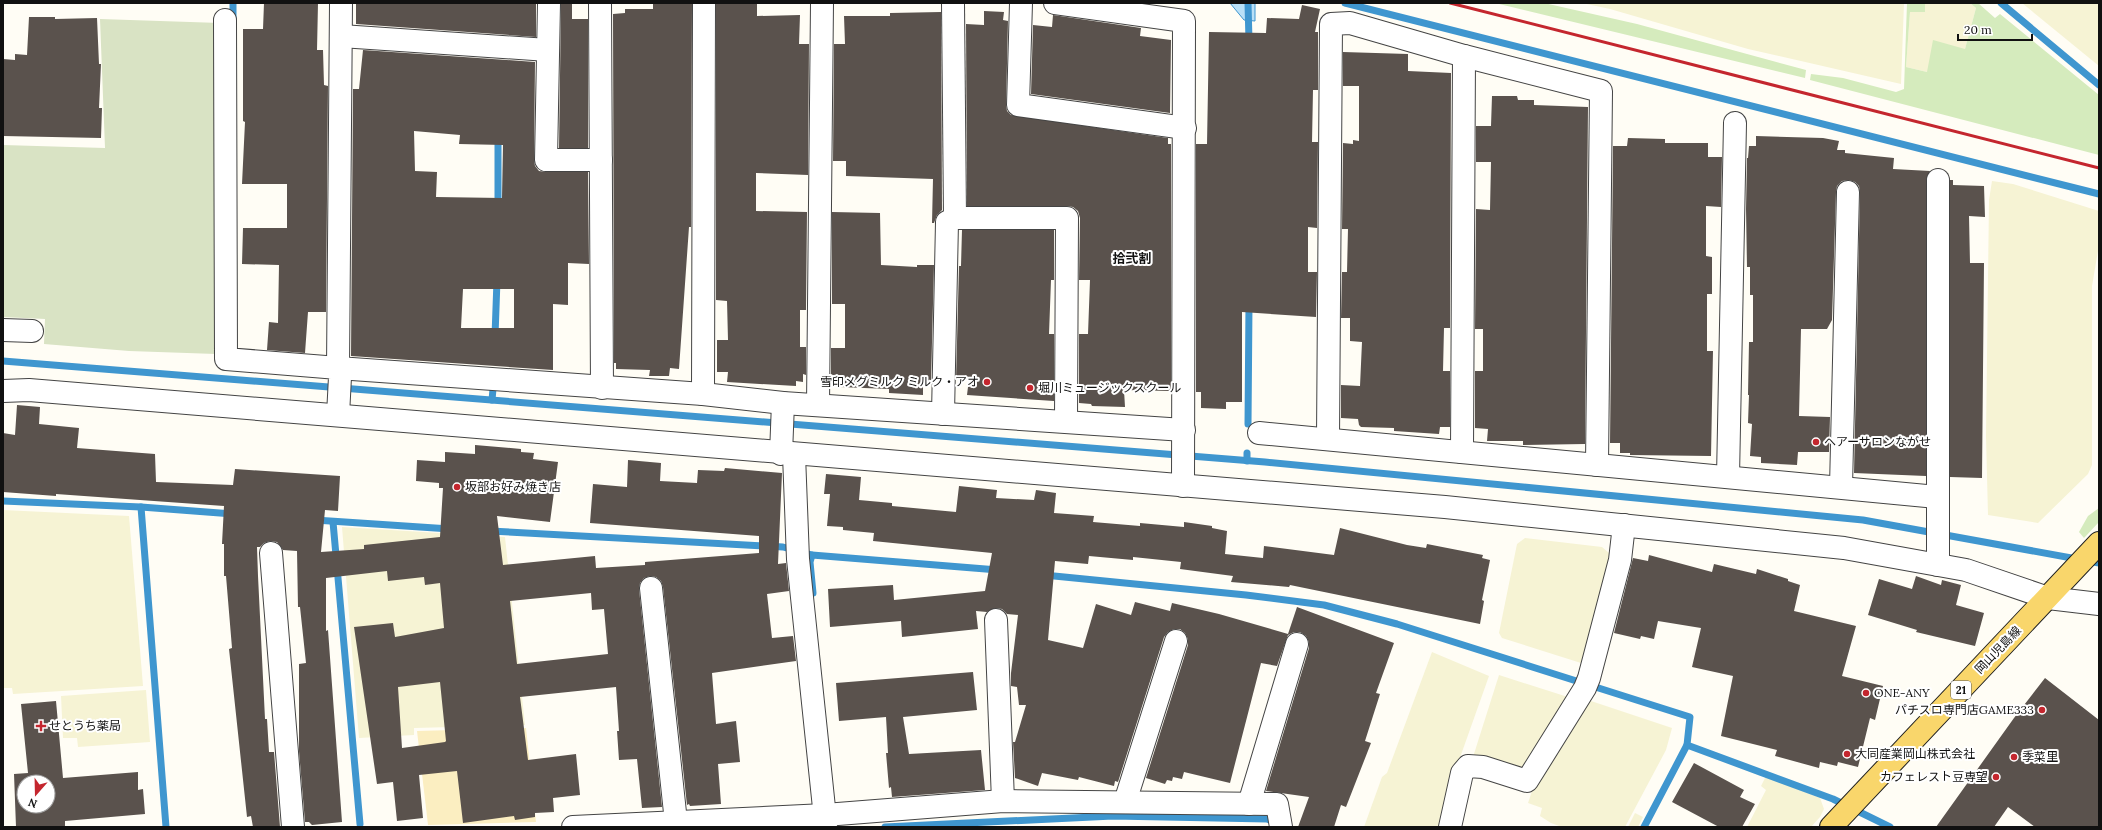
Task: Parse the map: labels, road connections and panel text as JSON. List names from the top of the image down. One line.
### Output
{"streets":{"main road":["岡山児島線","21"]},"districts":["拾弐割"],"places":{"other":["雪印メグミルク ミルク・アオ","堀川ミュージックスクール","ヘアーサロンながせ","坂部お好み焼き店","ONE-ANY","パチスロ専門店GAME333","大同産業岡山株式会社","季菜里","カフェレスト豆専望"],"health":["せとうち薬局"]},"scale_bar":"20 m","north":"bottom"}
